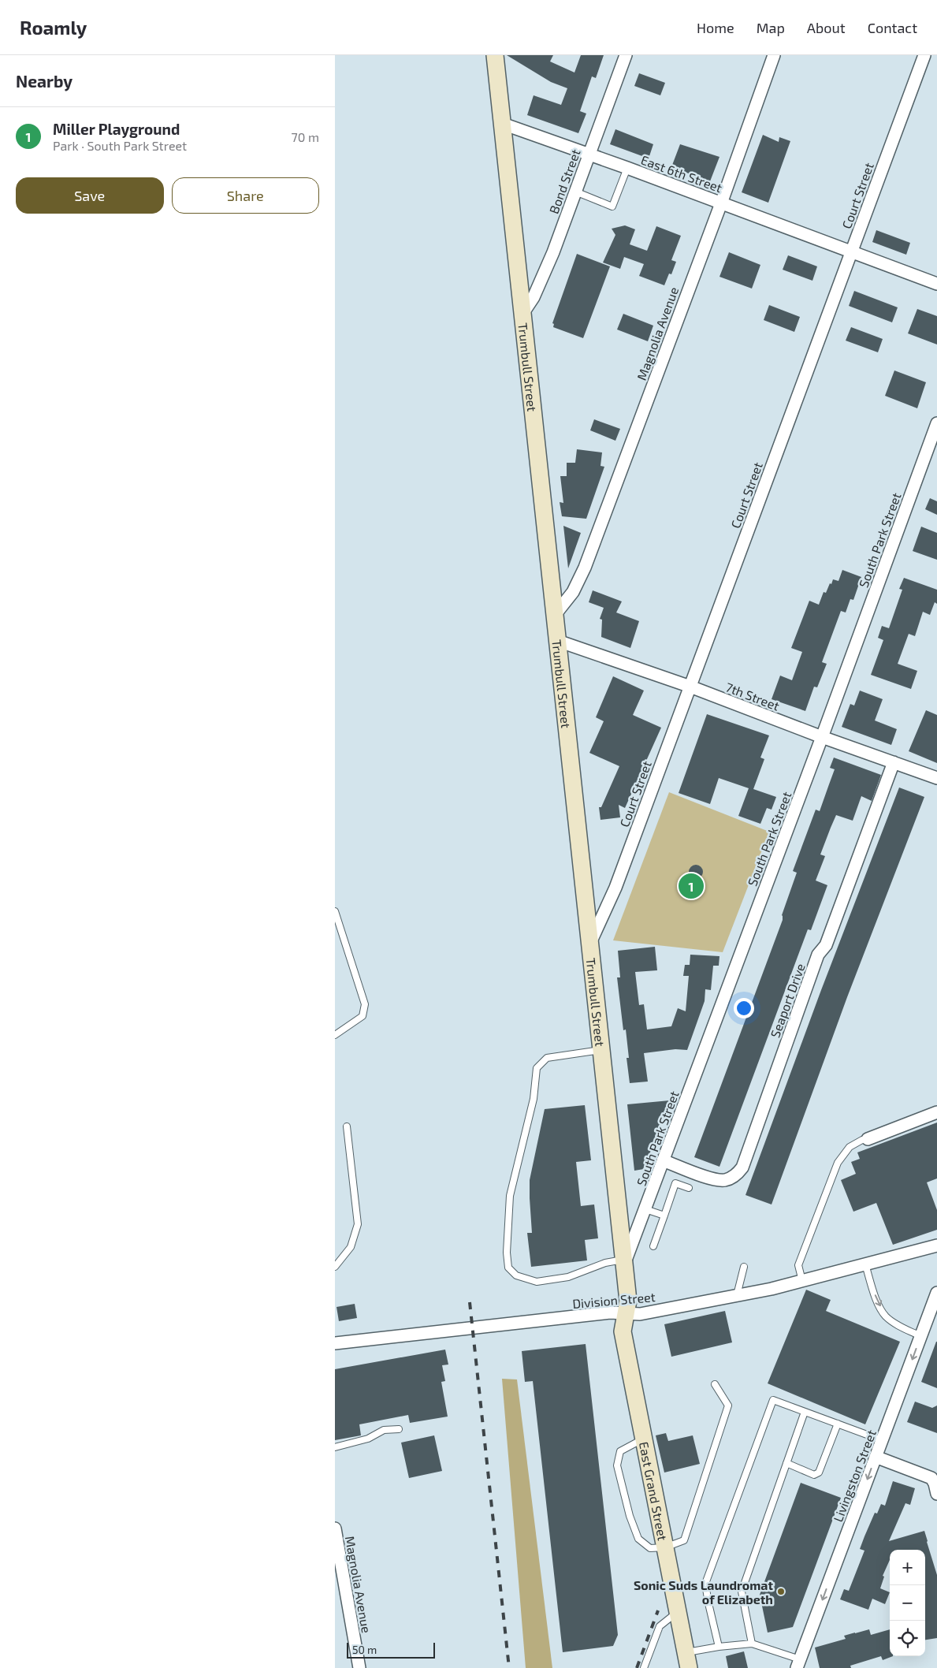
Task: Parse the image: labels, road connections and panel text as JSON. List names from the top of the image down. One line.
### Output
{"streets":{"street":["East 6th Street","Bond Street","Court Street","Magnolia Avenue","Trumbull Street","South Park Street","7th Street","Seaport Drive","Division Street","Livingston Street","East Grand Street"]},"crossings":[["East 6th Street","Bond Street"],["East 6th Street","Court Street"],["East 6th Street","Magnolia Avenue"],["East 6th Street","Trumbull Street"],["Bond Street","Trumbull Street"],["Court Street","Trumbull Street"],["Court Street","7th Street"],["Magnolia Avenue","Trumbull Street"],["Trumbull Street","South Park Street"],["Trumbull Street","7th Street"],["Trumbull Street","Division Street"],["Trumbull Street","East Grand Street"],["South Park Street","7th Street"],["South Park Street","Seaport Drive"],["7th Street","Seaport Drive"],["Division Street","East Grand Street"]],"one_way":["Livingston Street"],"places":["Sonic Suds Laundromat of Elizabeth"],"scale_bar":"50 m","page":{"header":"Roamly","nav":["Home","Map","About","Contact"],"heading":"Nearby","list":[{"mark":"1","name":"Miller Playground","note":"Park · South Park Street","value":"70 m"}],"buttons":["Save","Share"],"pins":"1","map_buttons":["+","−"],"scale":"50 m"}}
